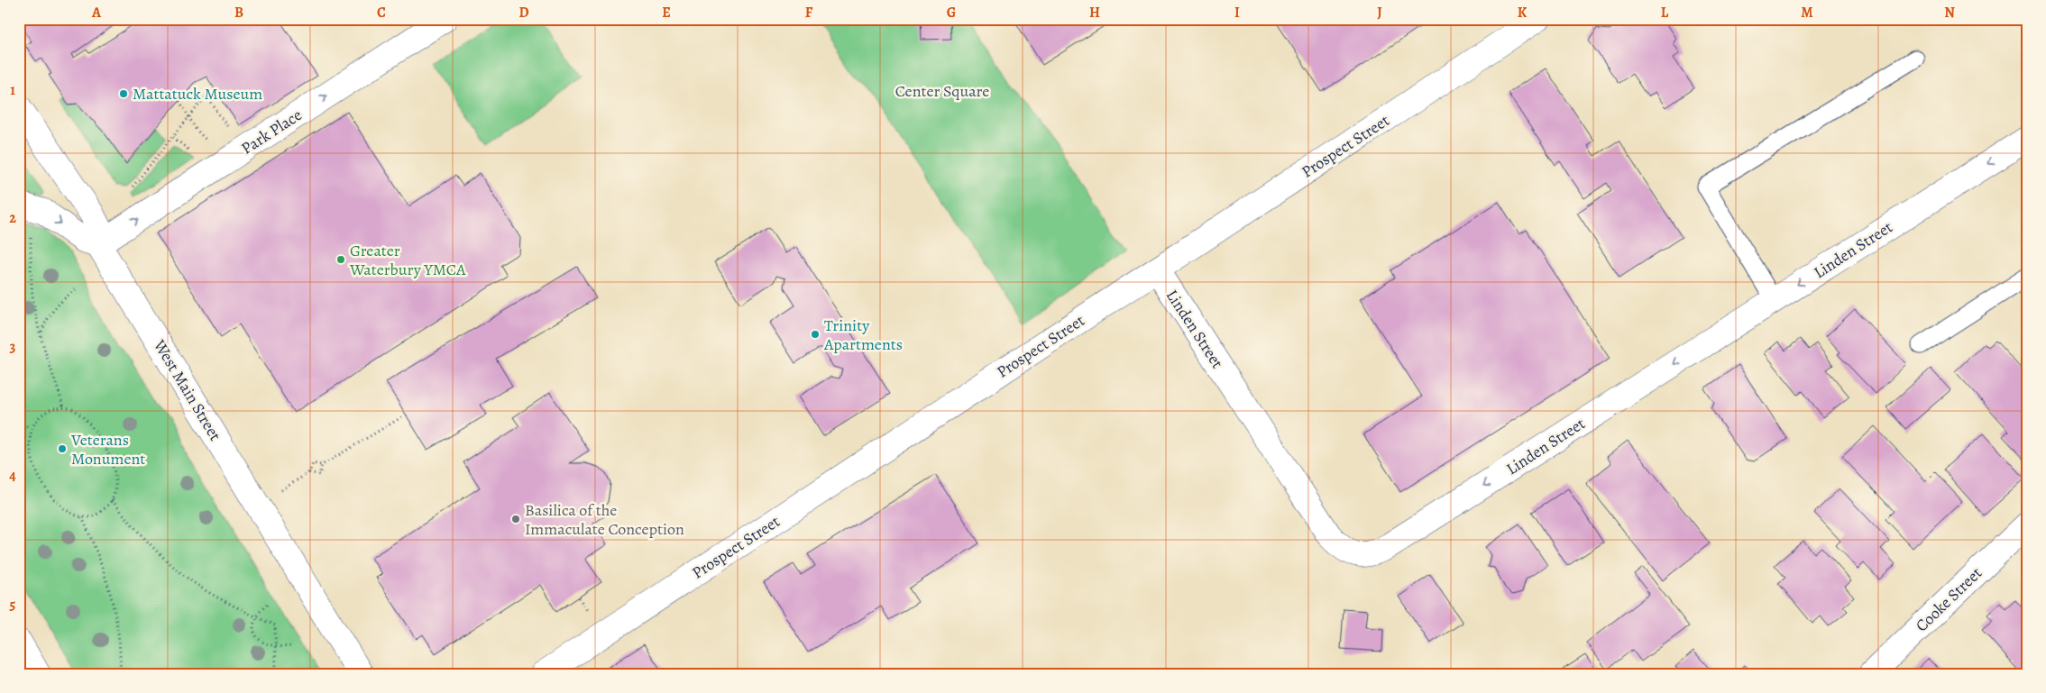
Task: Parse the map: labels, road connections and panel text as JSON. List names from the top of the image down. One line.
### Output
{"streets":{"street":["Park Place","Prospect Street","Linden Street","West Main Street","Cooke Street"]},"crossings":[["Park Place","West Main Street"],["Prospect Street","Linden Street"]],"one_way":["Park Place"],"parks":["Center Square"],"places":["Mattatuck Museum","Greater Waterbury YMCA","Trinity Apartments","Veterans Monument","Basilica of the Immaculate Conception"],"grid":{"columns":["A","B","C","D","E","F","G","H","I","J","K","L","M","N"],"rows":["1","2","3","4","5"]}}
